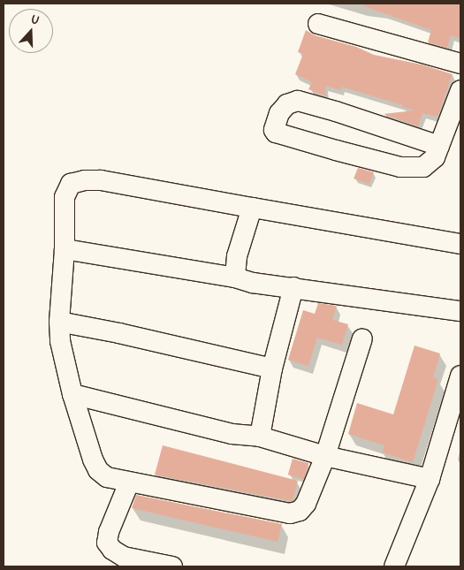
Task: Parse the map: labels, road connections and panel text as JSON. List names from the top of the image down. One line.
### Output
{"north":"top"}
